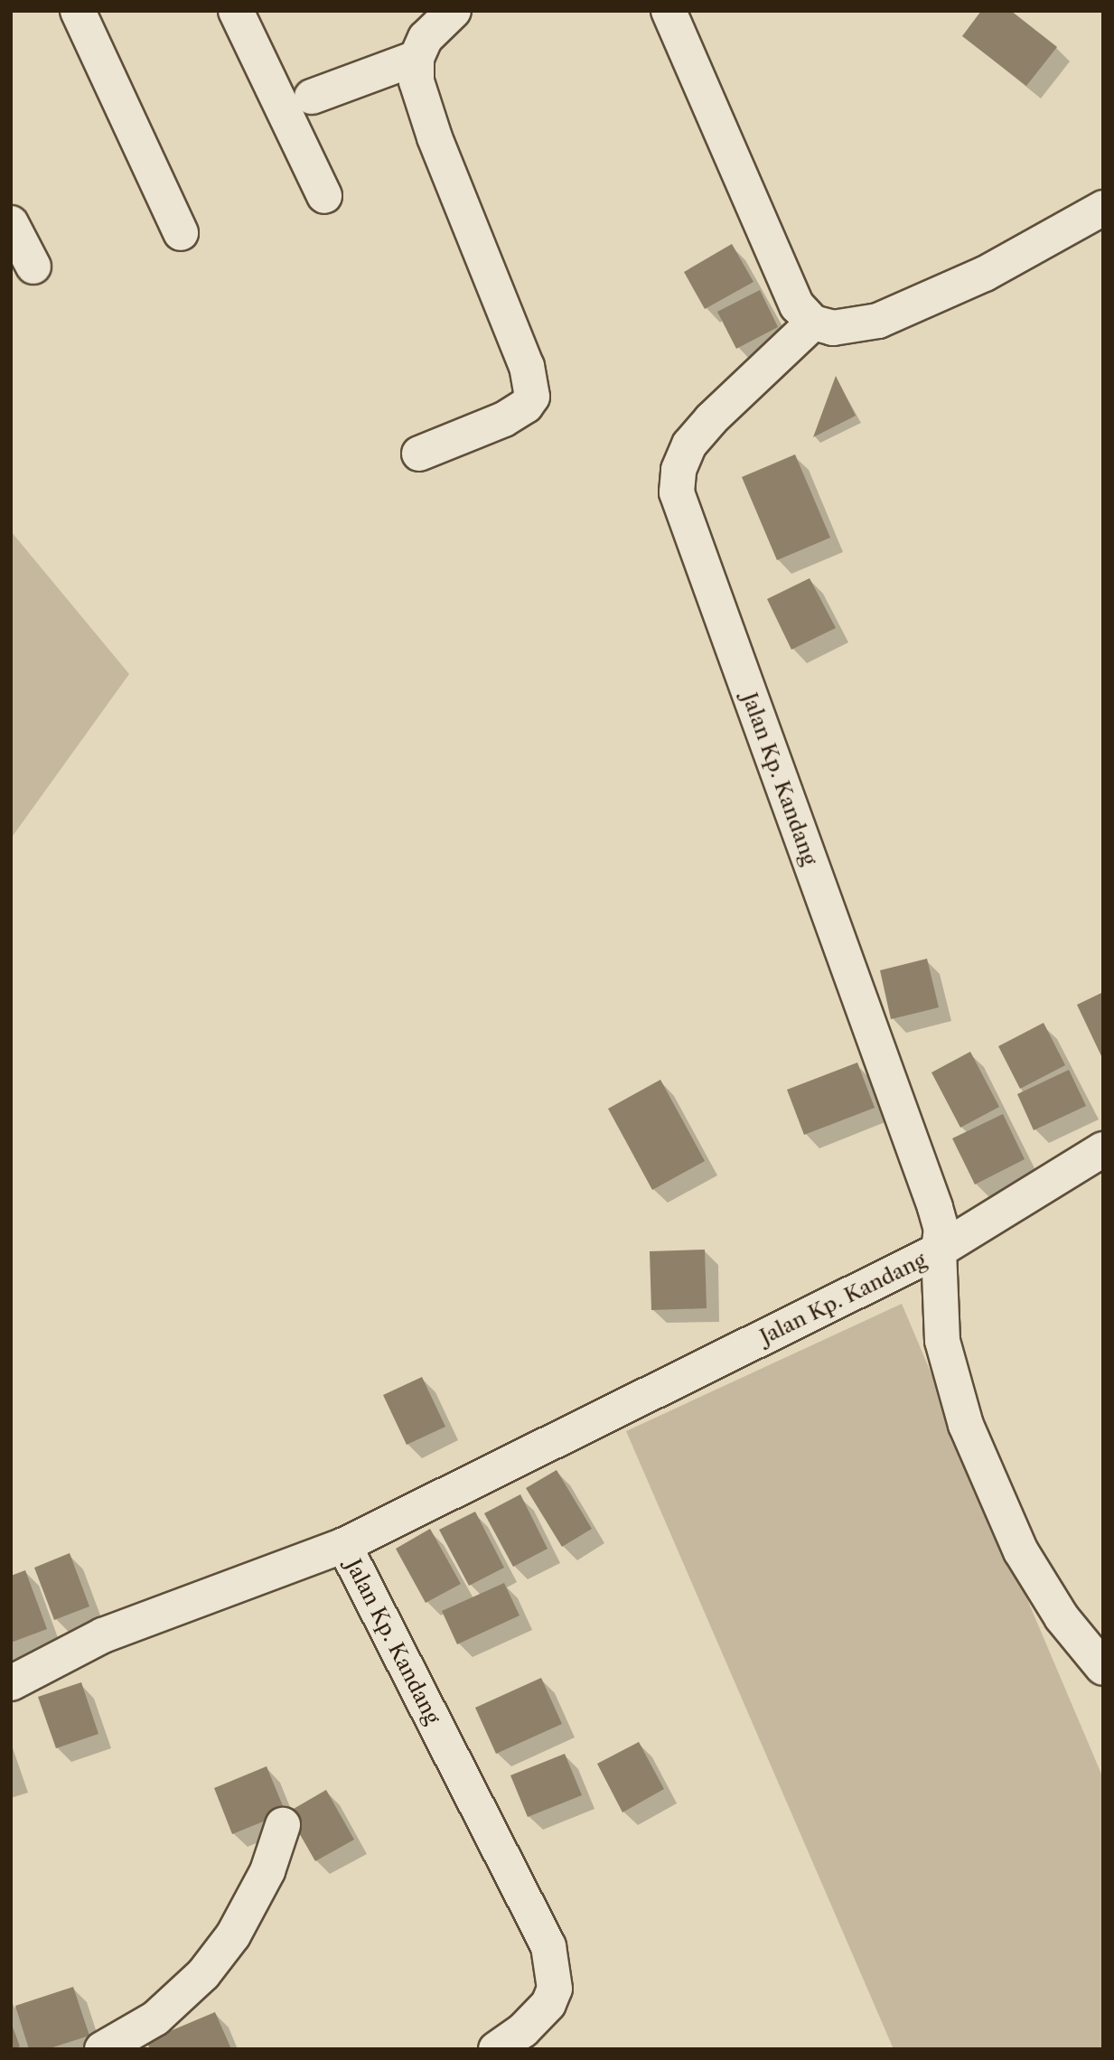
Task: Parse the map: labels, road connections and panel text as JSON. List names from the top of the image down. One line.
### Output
{"streets":{"street":["Jalan Kp. Kandang"]}}
